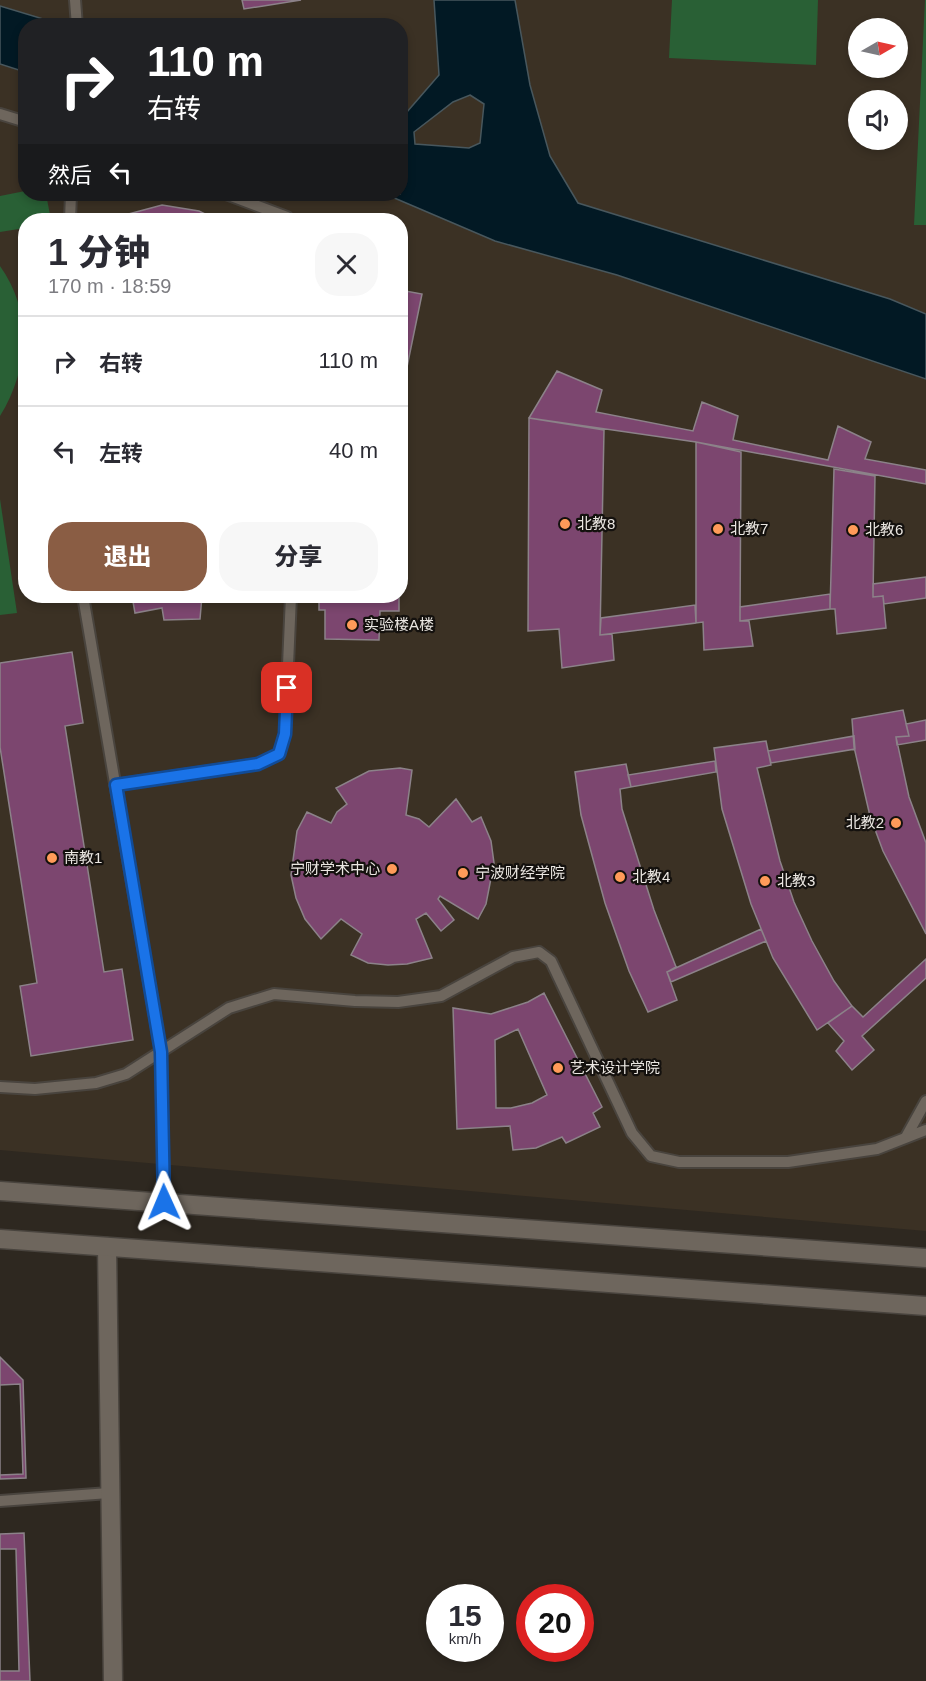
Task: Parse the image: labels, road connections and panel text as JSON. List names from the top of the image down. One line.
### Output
{"places":["北教8","北教7","北教6","实验楼A楼","北教2","南教1","宁财学术中心","宁波财经学院","北教4","北教3","艺术设计学院"],"north":"right","page":{"turn":["110 m","右转"],"then":"然后","heading":["1 分钟","170 m · 18:59"],"list":[{"name":"右转","value":"110 m"},{"name":"左转","value":"40 m"}],"buttons":["退出","分享"],"speed":"15 km/h","limit":"20"}}
